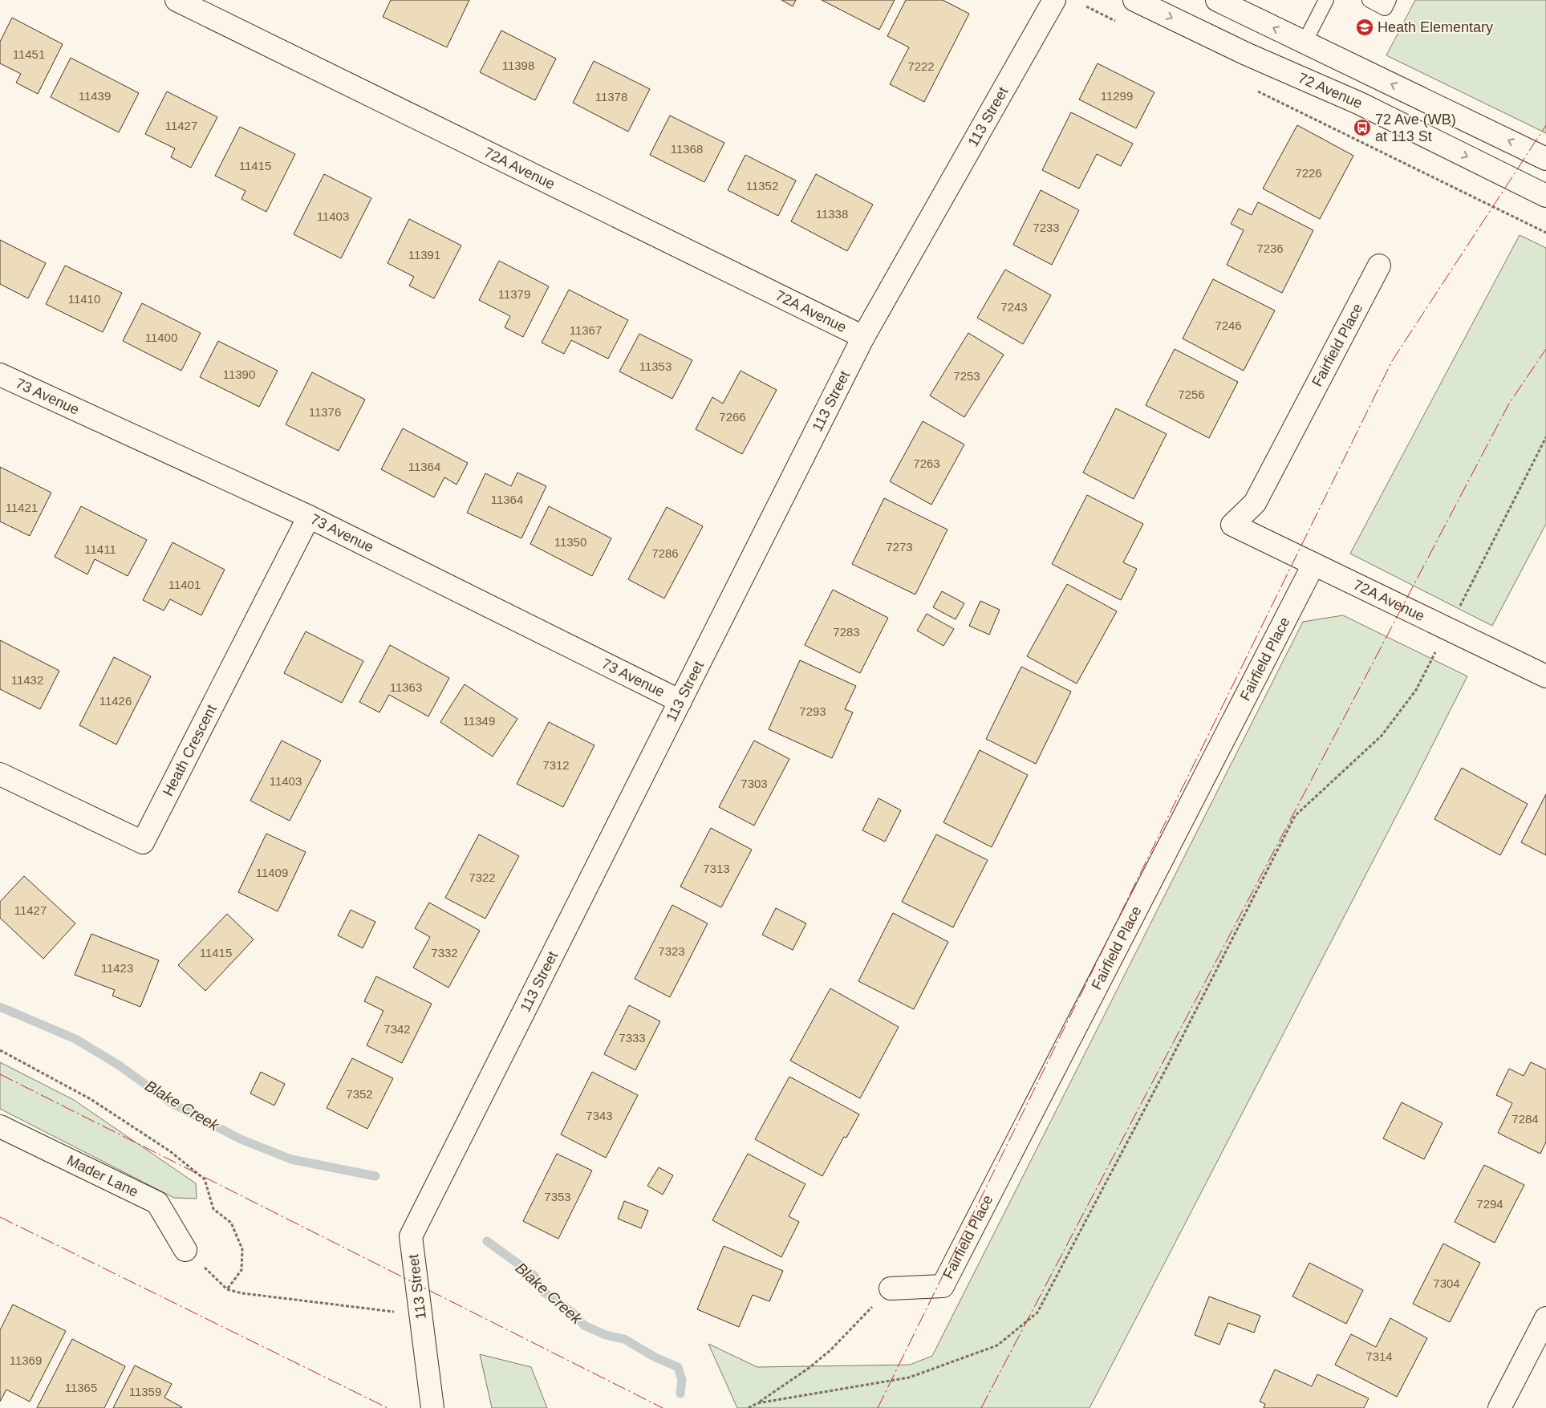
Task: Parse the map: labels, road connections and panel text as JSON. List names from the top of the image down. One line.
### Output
{"streets":{"street":["72 Avenue","113 Street","72A Avenue","Fairfield Place","73 Avenue","Heath Crescent","Mader Lane"]},"crossings":[["113 Street","72A Avenue"],["113 Street","73 Avenue"],["72A Avenue","Fairfield Place"],["73 Avenue","Heath Crescent"]],"water":["Blake Creek"],"places":{"school or university":["Heath Elementary"],"bus stop":["72 Ave (WB) at 113 St"]},"house_numbers":["11451","11398","7222","11439","11299","11378","11427","11368","11415","7226","11352","11338","11403","7233","7236","11391","11379","11410","7243","7246","11367","11400","11353","11390","7253","7256","11376","7266","7263","11364","11364","11421","11350","7273","11411","7286","11401","7283","11432","11363","11426","7293","11349","7312","11403","7303","7313","11409","7322","11427","7323","11415","7332","11423","7342","7333","7352","7343","7284","7353","7294","7304","7314","11369","11365","11359"]}
